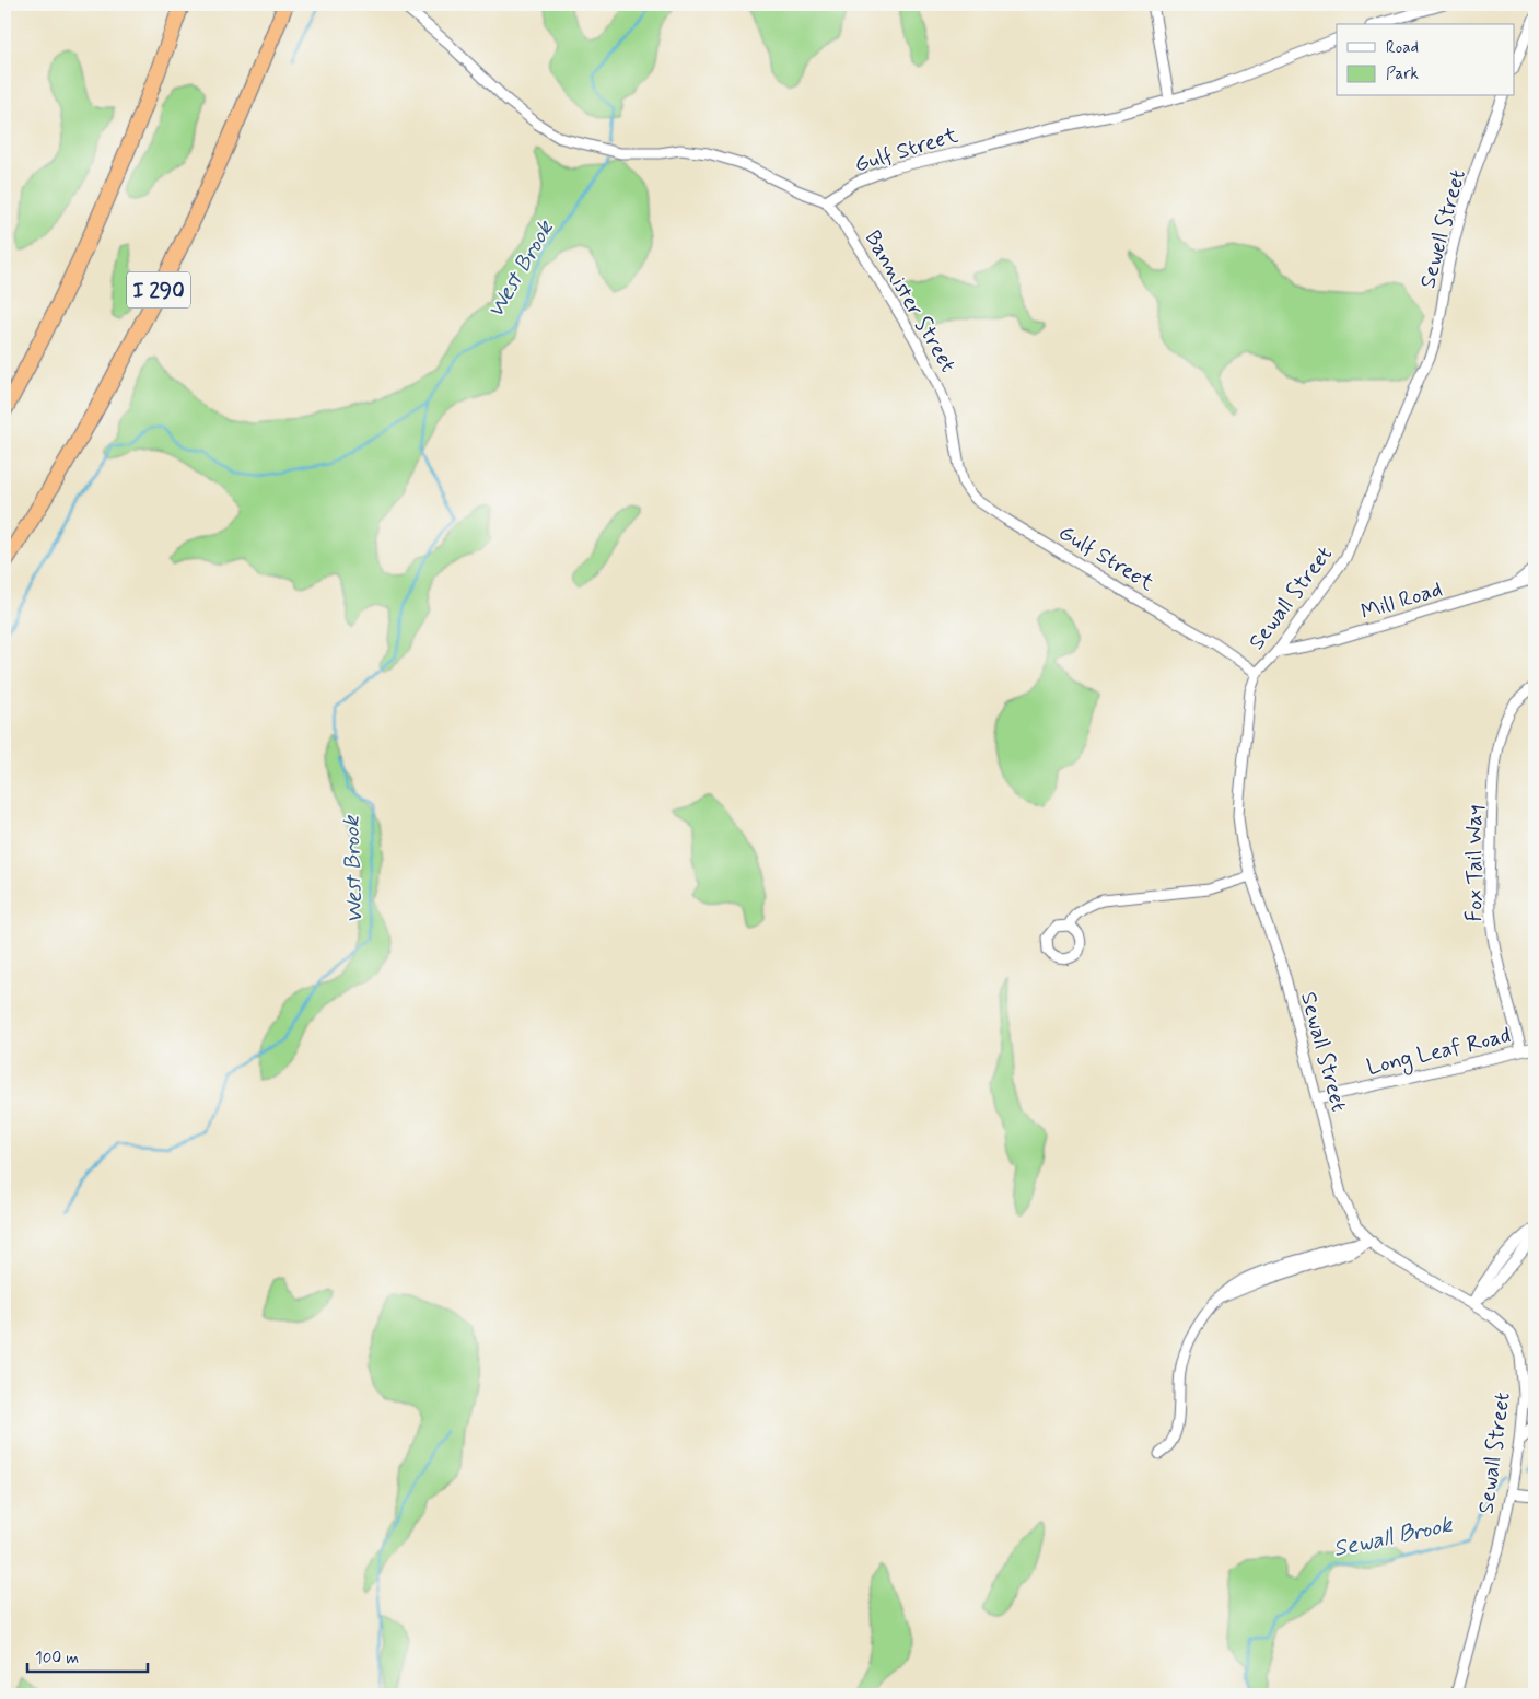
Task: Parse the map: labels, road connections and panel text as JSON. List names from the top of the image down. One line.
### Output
{"streets":{"highway":["I 290"],"street":["Gulf Street","Sewell Street","Bannister Street","Sewall Street","Mill Road","Fox Tail Way","Long Leaf Road"]},"crossings":[["Gulf Street","Bannister Street"],["Gulf Street","Sewall Street"],["Sewell Street","Sewall Street"],["Sewall Street","Mill Road"],["Sewall Street","Long Leaf Road"],["Fox Tail Way","Long Leaf Road"]],"water":["West Brook","Sewall Brook"],"legend":["Road","Park"],"scale_bar":"100 m"}
